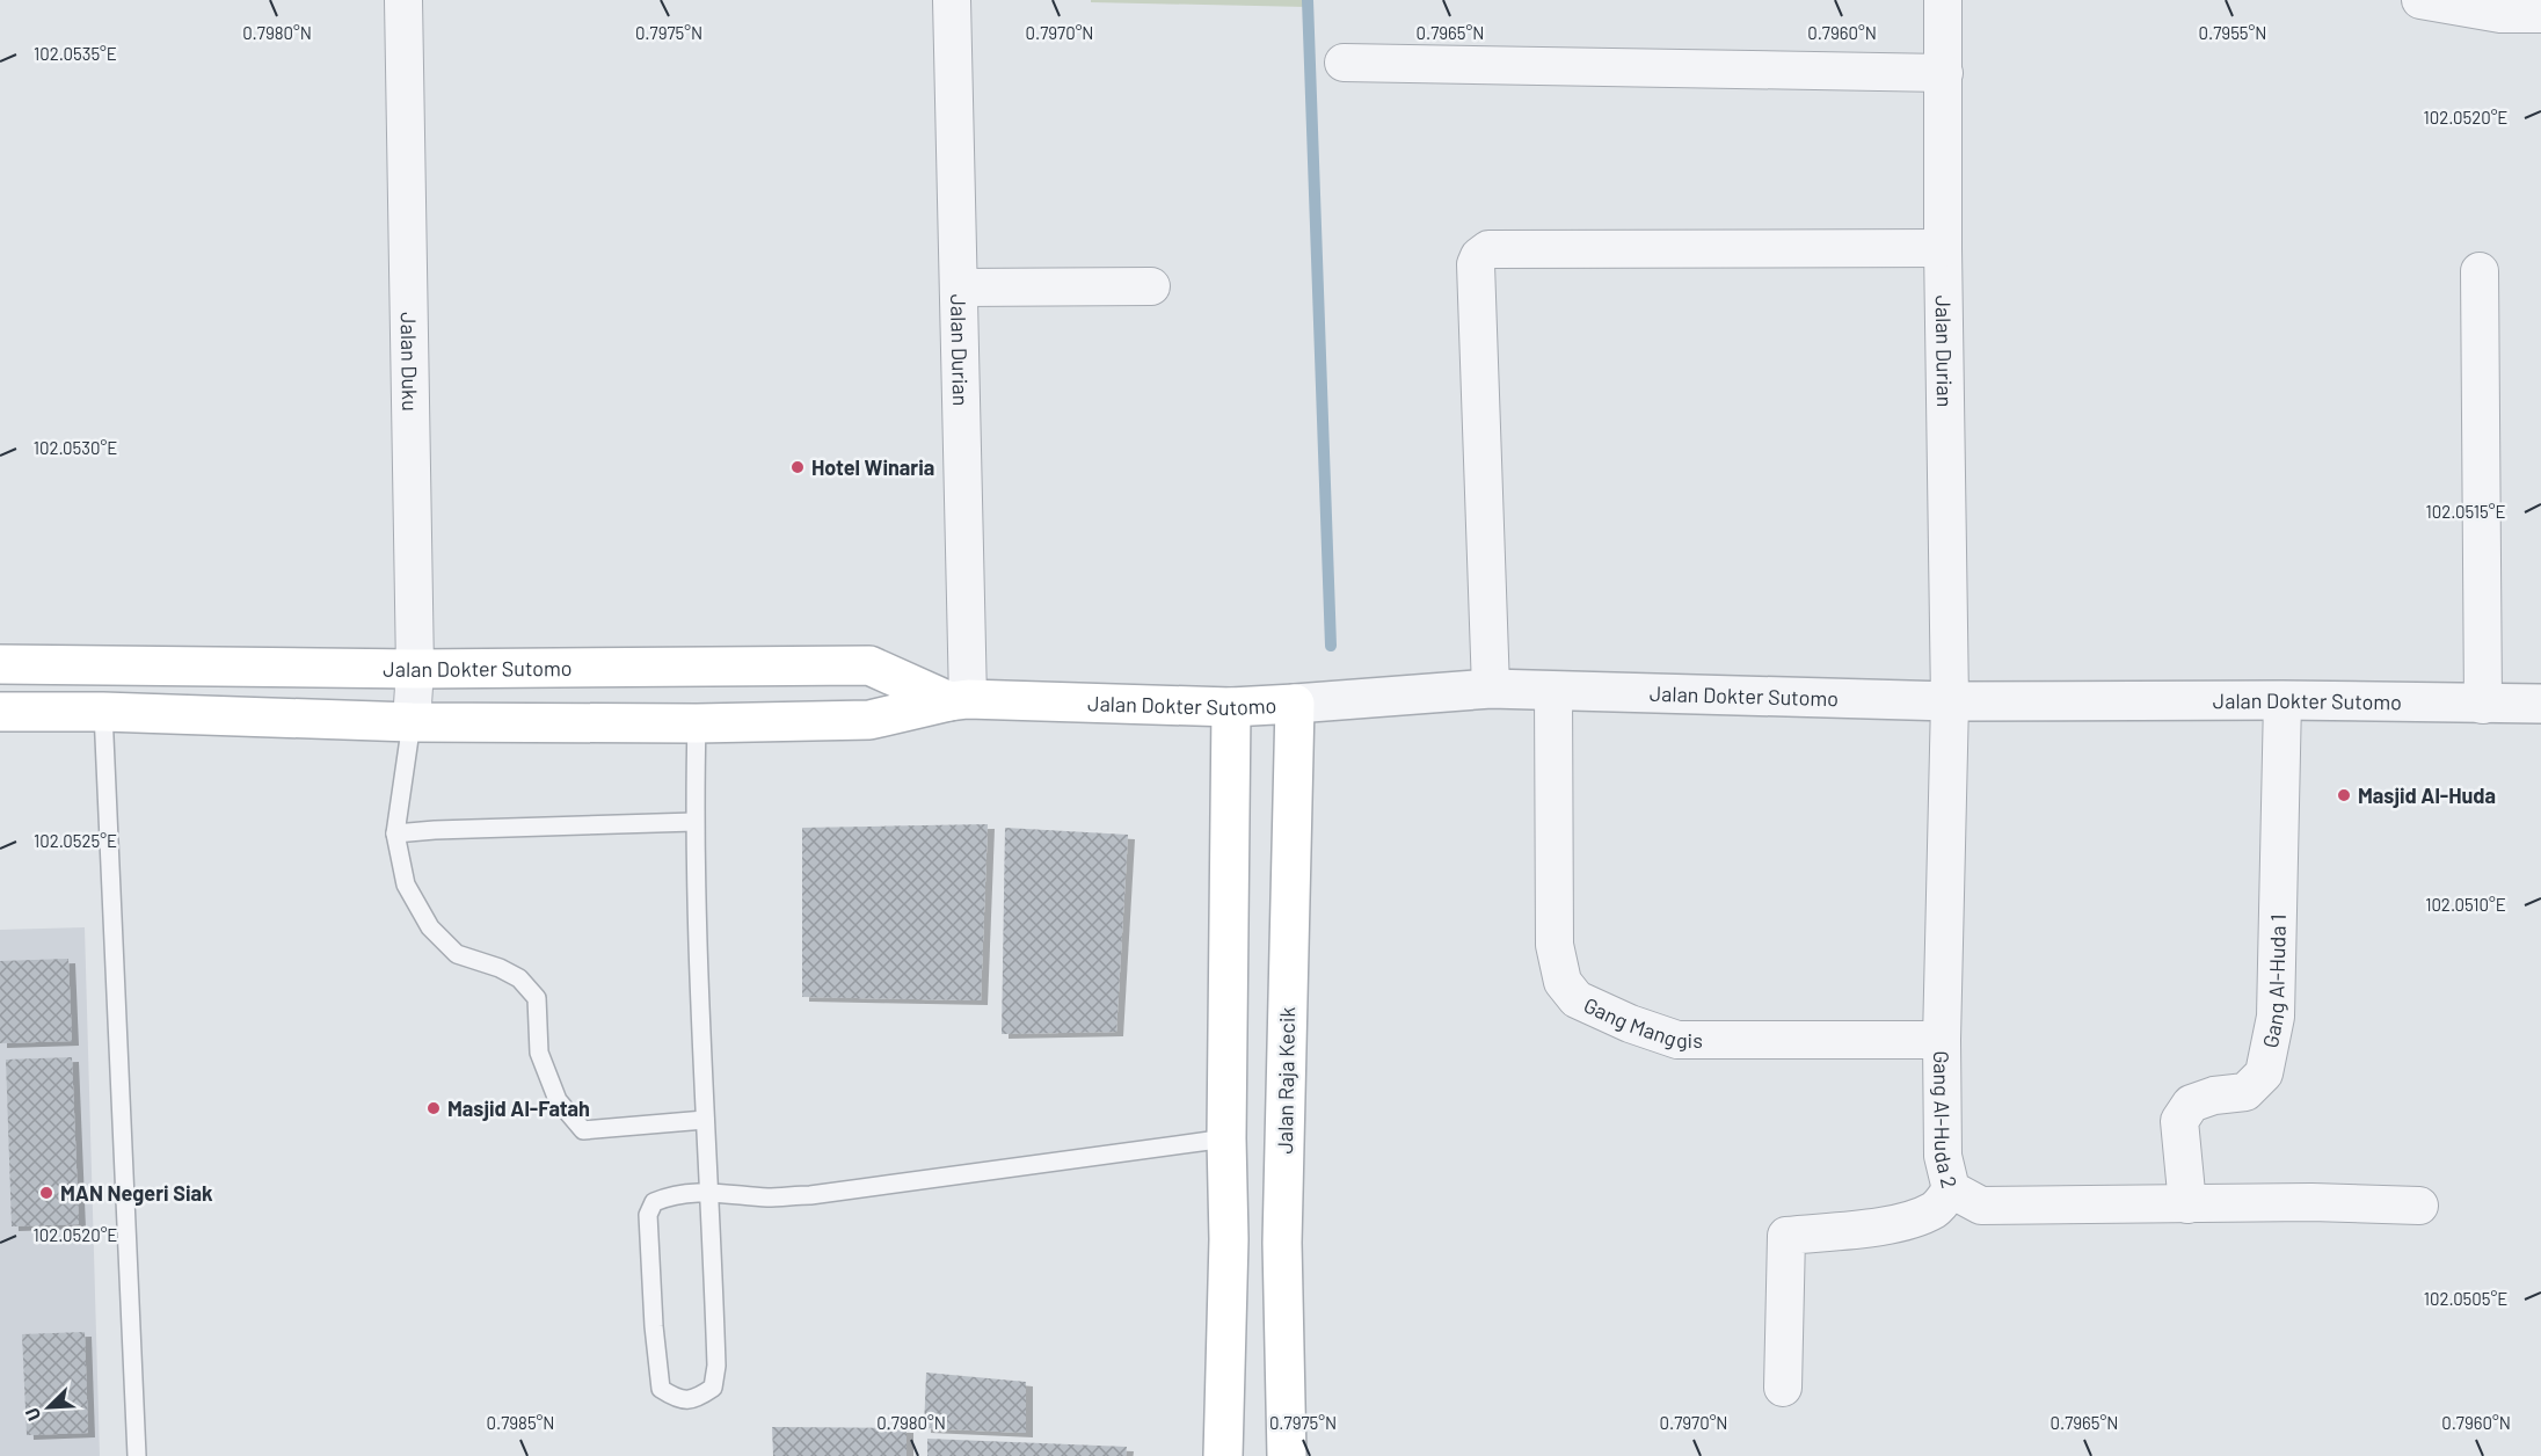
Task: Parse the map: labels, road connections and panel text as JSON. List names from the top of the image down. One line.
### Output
{"streets":{"main road":["Jalan Dokter Sutomo","Jalan Raja Kecik"],"street":["Jalan Durian","Jalan Duku","Gang Al-Huda 1","Gang Manggis","Gang Al-Huda 2"]},"crossings":[["Jalan Durian","Jalan Dokter Sutomo"],["Jalan Durian","Gang Al-Huda 2"],["Jalan Duku","Jalan Dokter Sutomo"],["Jalan Dokter Sutomo","Gang Al-Huda 1"],["Jalan Dokter Sutomo","Gang Manggis"],["Jalan Dokter Sutomo","Jalan Raja Kecik"],["Jalan Dokter Sutomo","Gang Al-Huda 2"],["Gang Al-Huda 1","Gang Al-Huda 2"],["Gang Manggis","Gang Al-Huda 2"]],"places":["Hotel Winaria","Masjid Al-Huda","Masjid Al-Fatah","MAN Negeri Siak"],"north":"bottom left","coordinates":["0.7980°N","0.7975°N","0.7970°N","0.7965°N","0.7960°N","0.7955°N","102.0535°E","102.0520°E","102.0530°E","102.0515°E","102.0525°E","102.0510°E","102.0505°E","0.7985°N"]}
